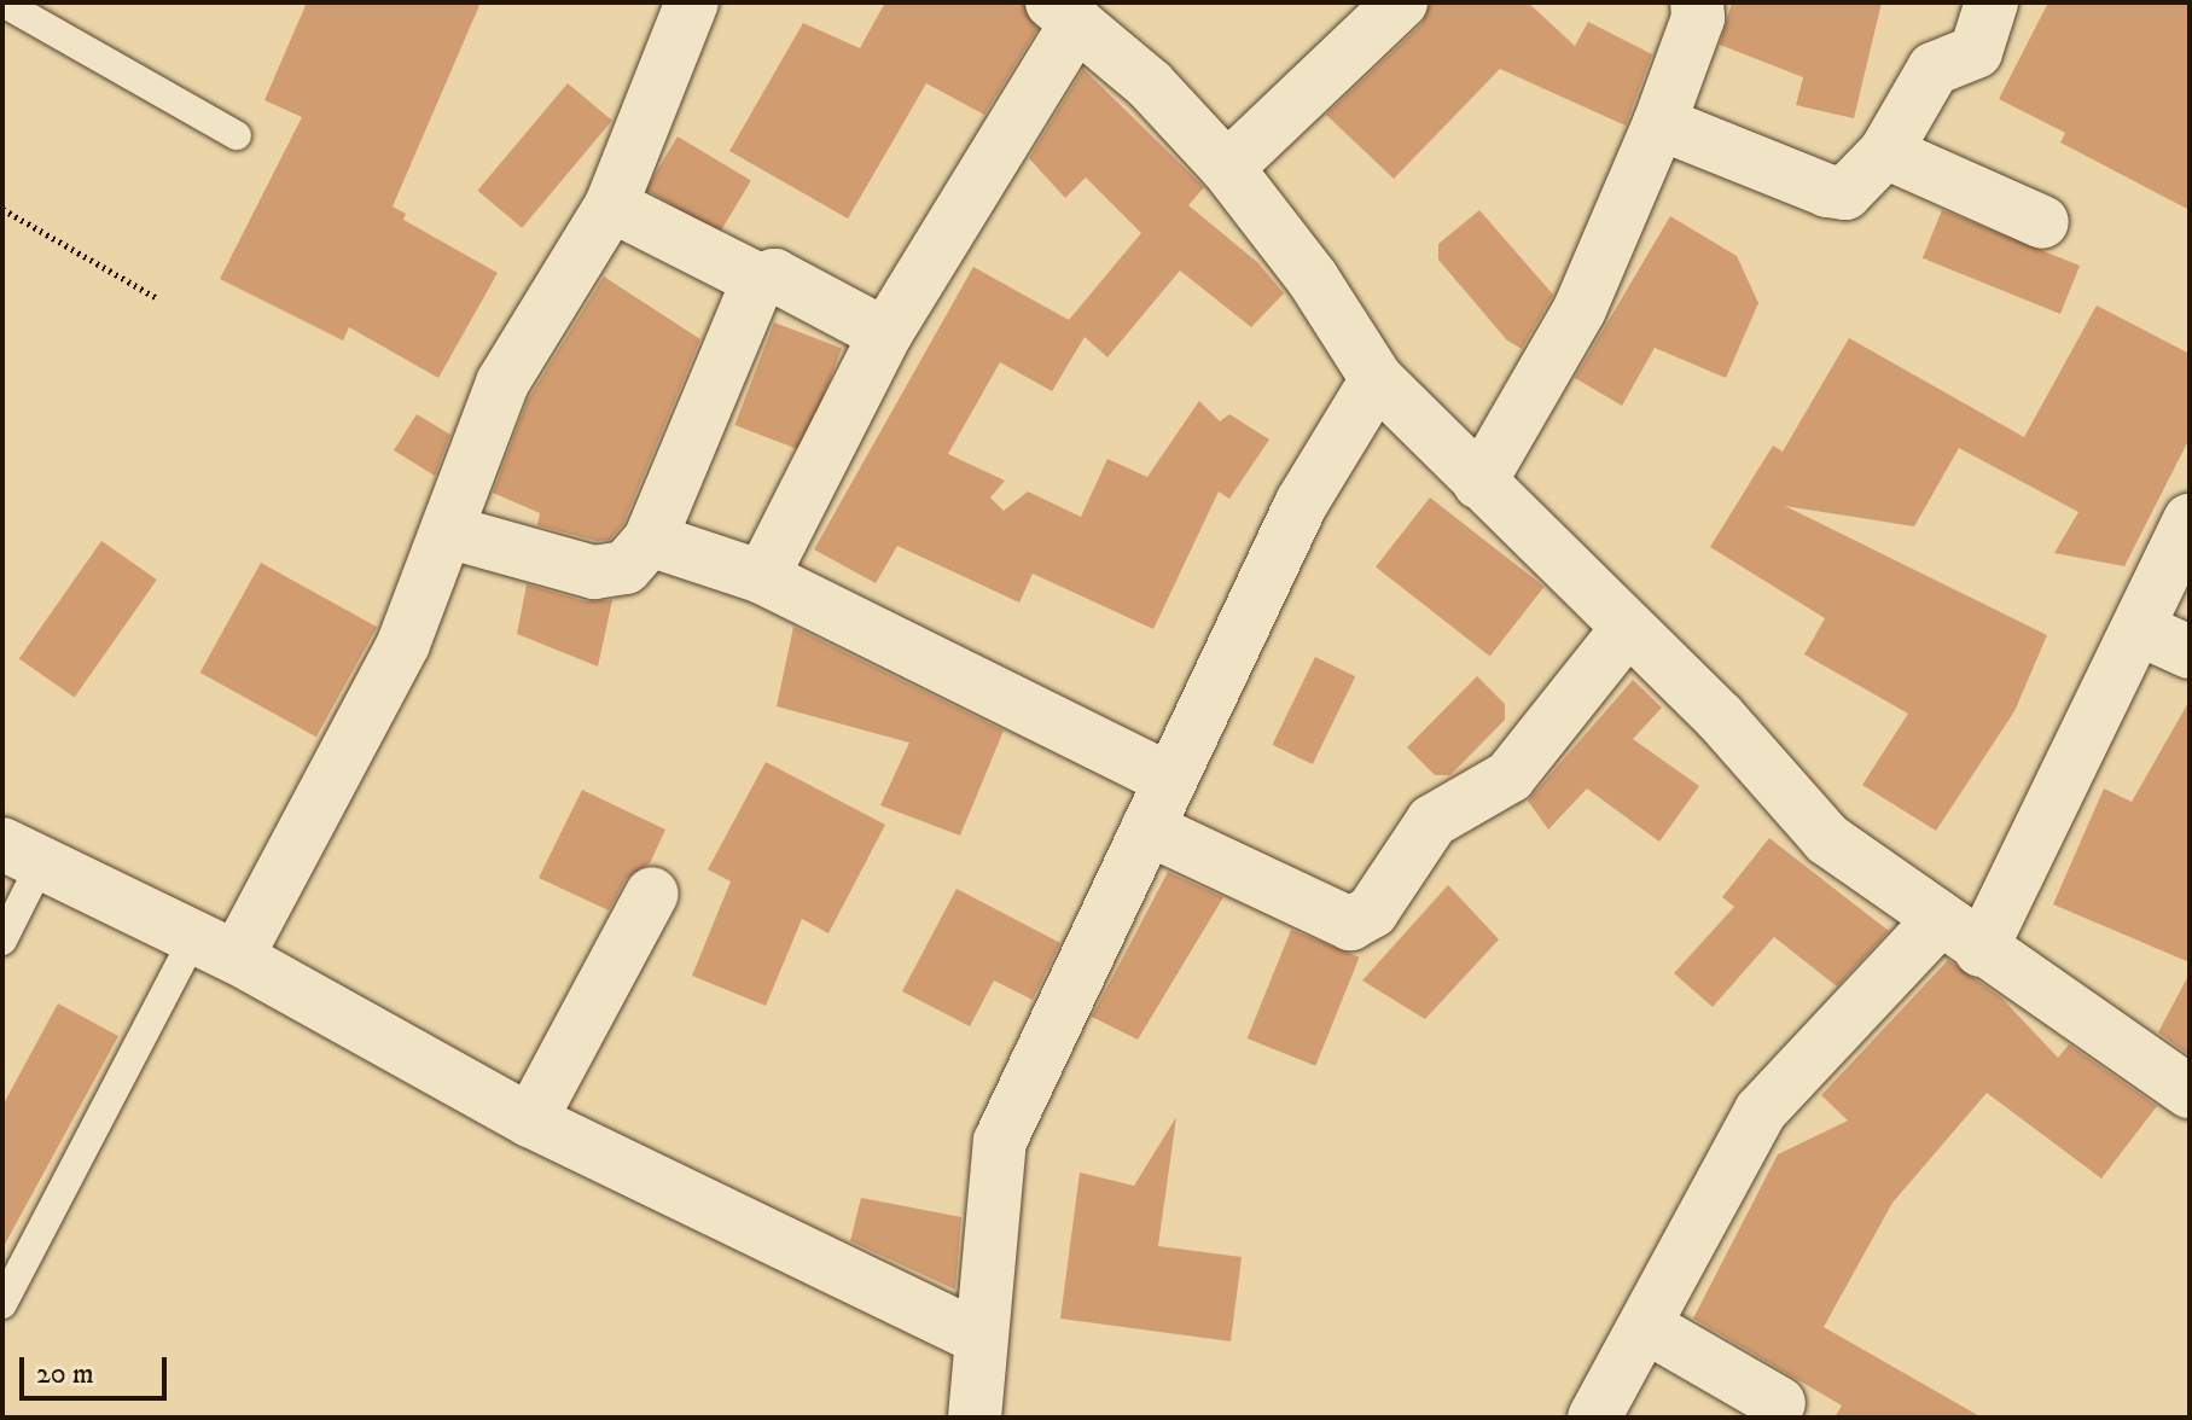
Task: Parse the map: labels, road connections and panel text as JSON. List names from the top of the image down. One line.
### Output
{"scale_bar":"20 m"}
